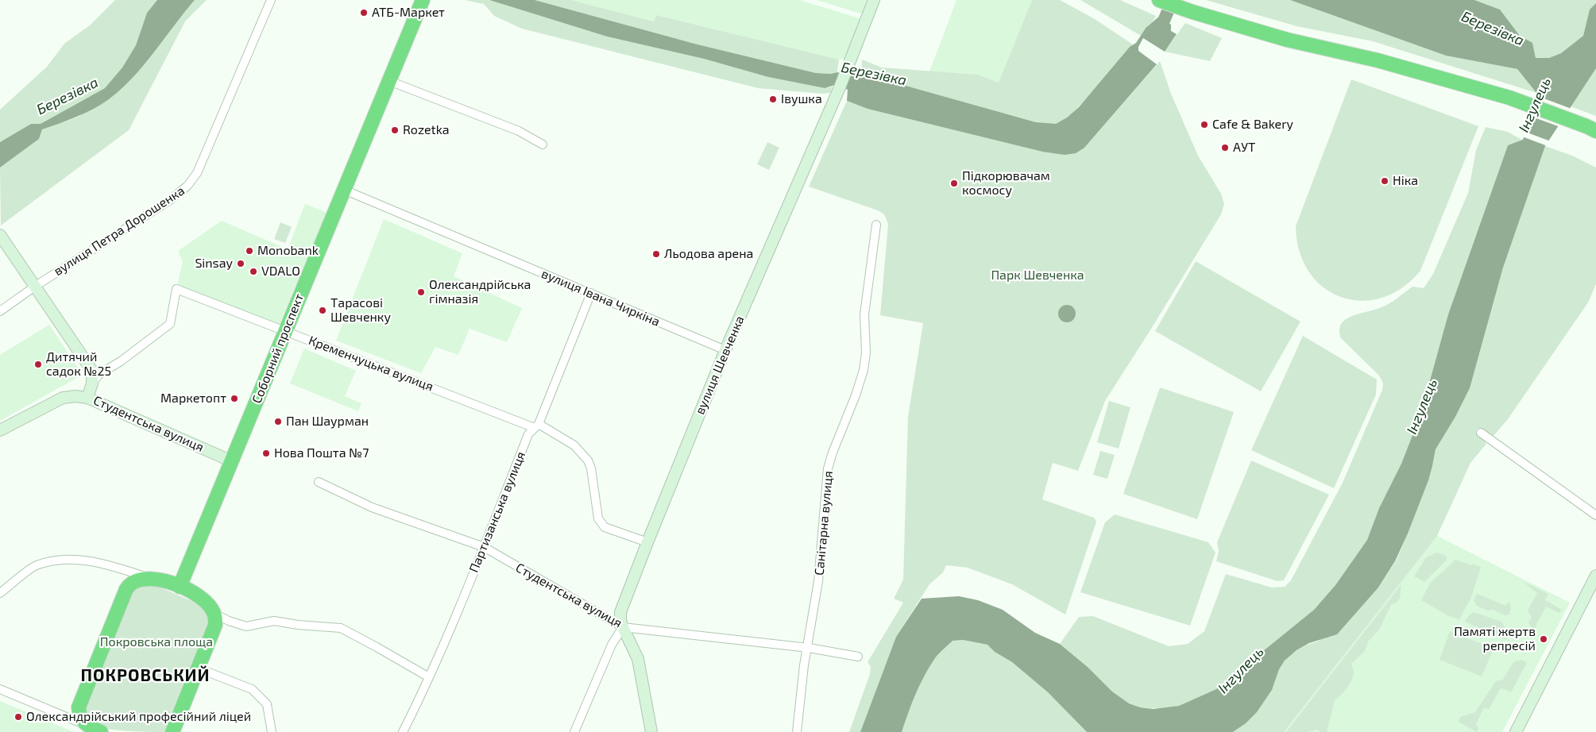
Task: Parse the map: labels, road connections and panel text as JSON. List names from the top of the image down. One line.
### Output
{"streets":{"highway":["Соборний проспект"],"main road":["вулиця Шевченка","Студентська вулиця"],"street":["вулиця Петра Дорошенка","вулиця Івана Чиркіна","Кременчуцька вулиця","Партизанська вулиця","Санітарна вулиця"]},"crossings":[["вулиця Петра Дорошенка","Студентська вулиця"],["вулиця Івана Чиркіна","Соборний проспект"],["вулиця Івана Чиркіна","вулиця Шевченка"],["вулиця Івана Чиркіна","Партизанська вулиця"],["Соборний проспект","Кременчуцька вулиця"],["Соборний проспект","Студентська вулиця"],["Кременчуцька вулиця","вулиця Шевченка"],["Кременчуцька вулиця","Студентська вулиця"],["Кременчуцька вулиця","Партизанська вулиця"],["вулиця Шевченка","Студентська вулиця"],["Студентська вулиця","Партизанська вулиця"],["Студентська вулиця","Санітарна вулиця"]],"districts":["ПОКРОВСЬКИЙ"],"water":["Березівка","Інгулець"],"parks":["Парк Шевченка","Покровська площа"],"places":["АТБ-Маркет","Івушка","Cafe & Bakery","Rozetka","АУТ","Ніка","Підкорювачам космосу","Monobank","Льодова арена","Sinsay","VDALO","Олександрійська гімназія","Тарасові Шевченку","Дитячий садок №25","Маркетопт","Пан Шаурман","Нова Пошта №7","Памяті жертв репресій","Олександрійський професійний ліцей"]}
